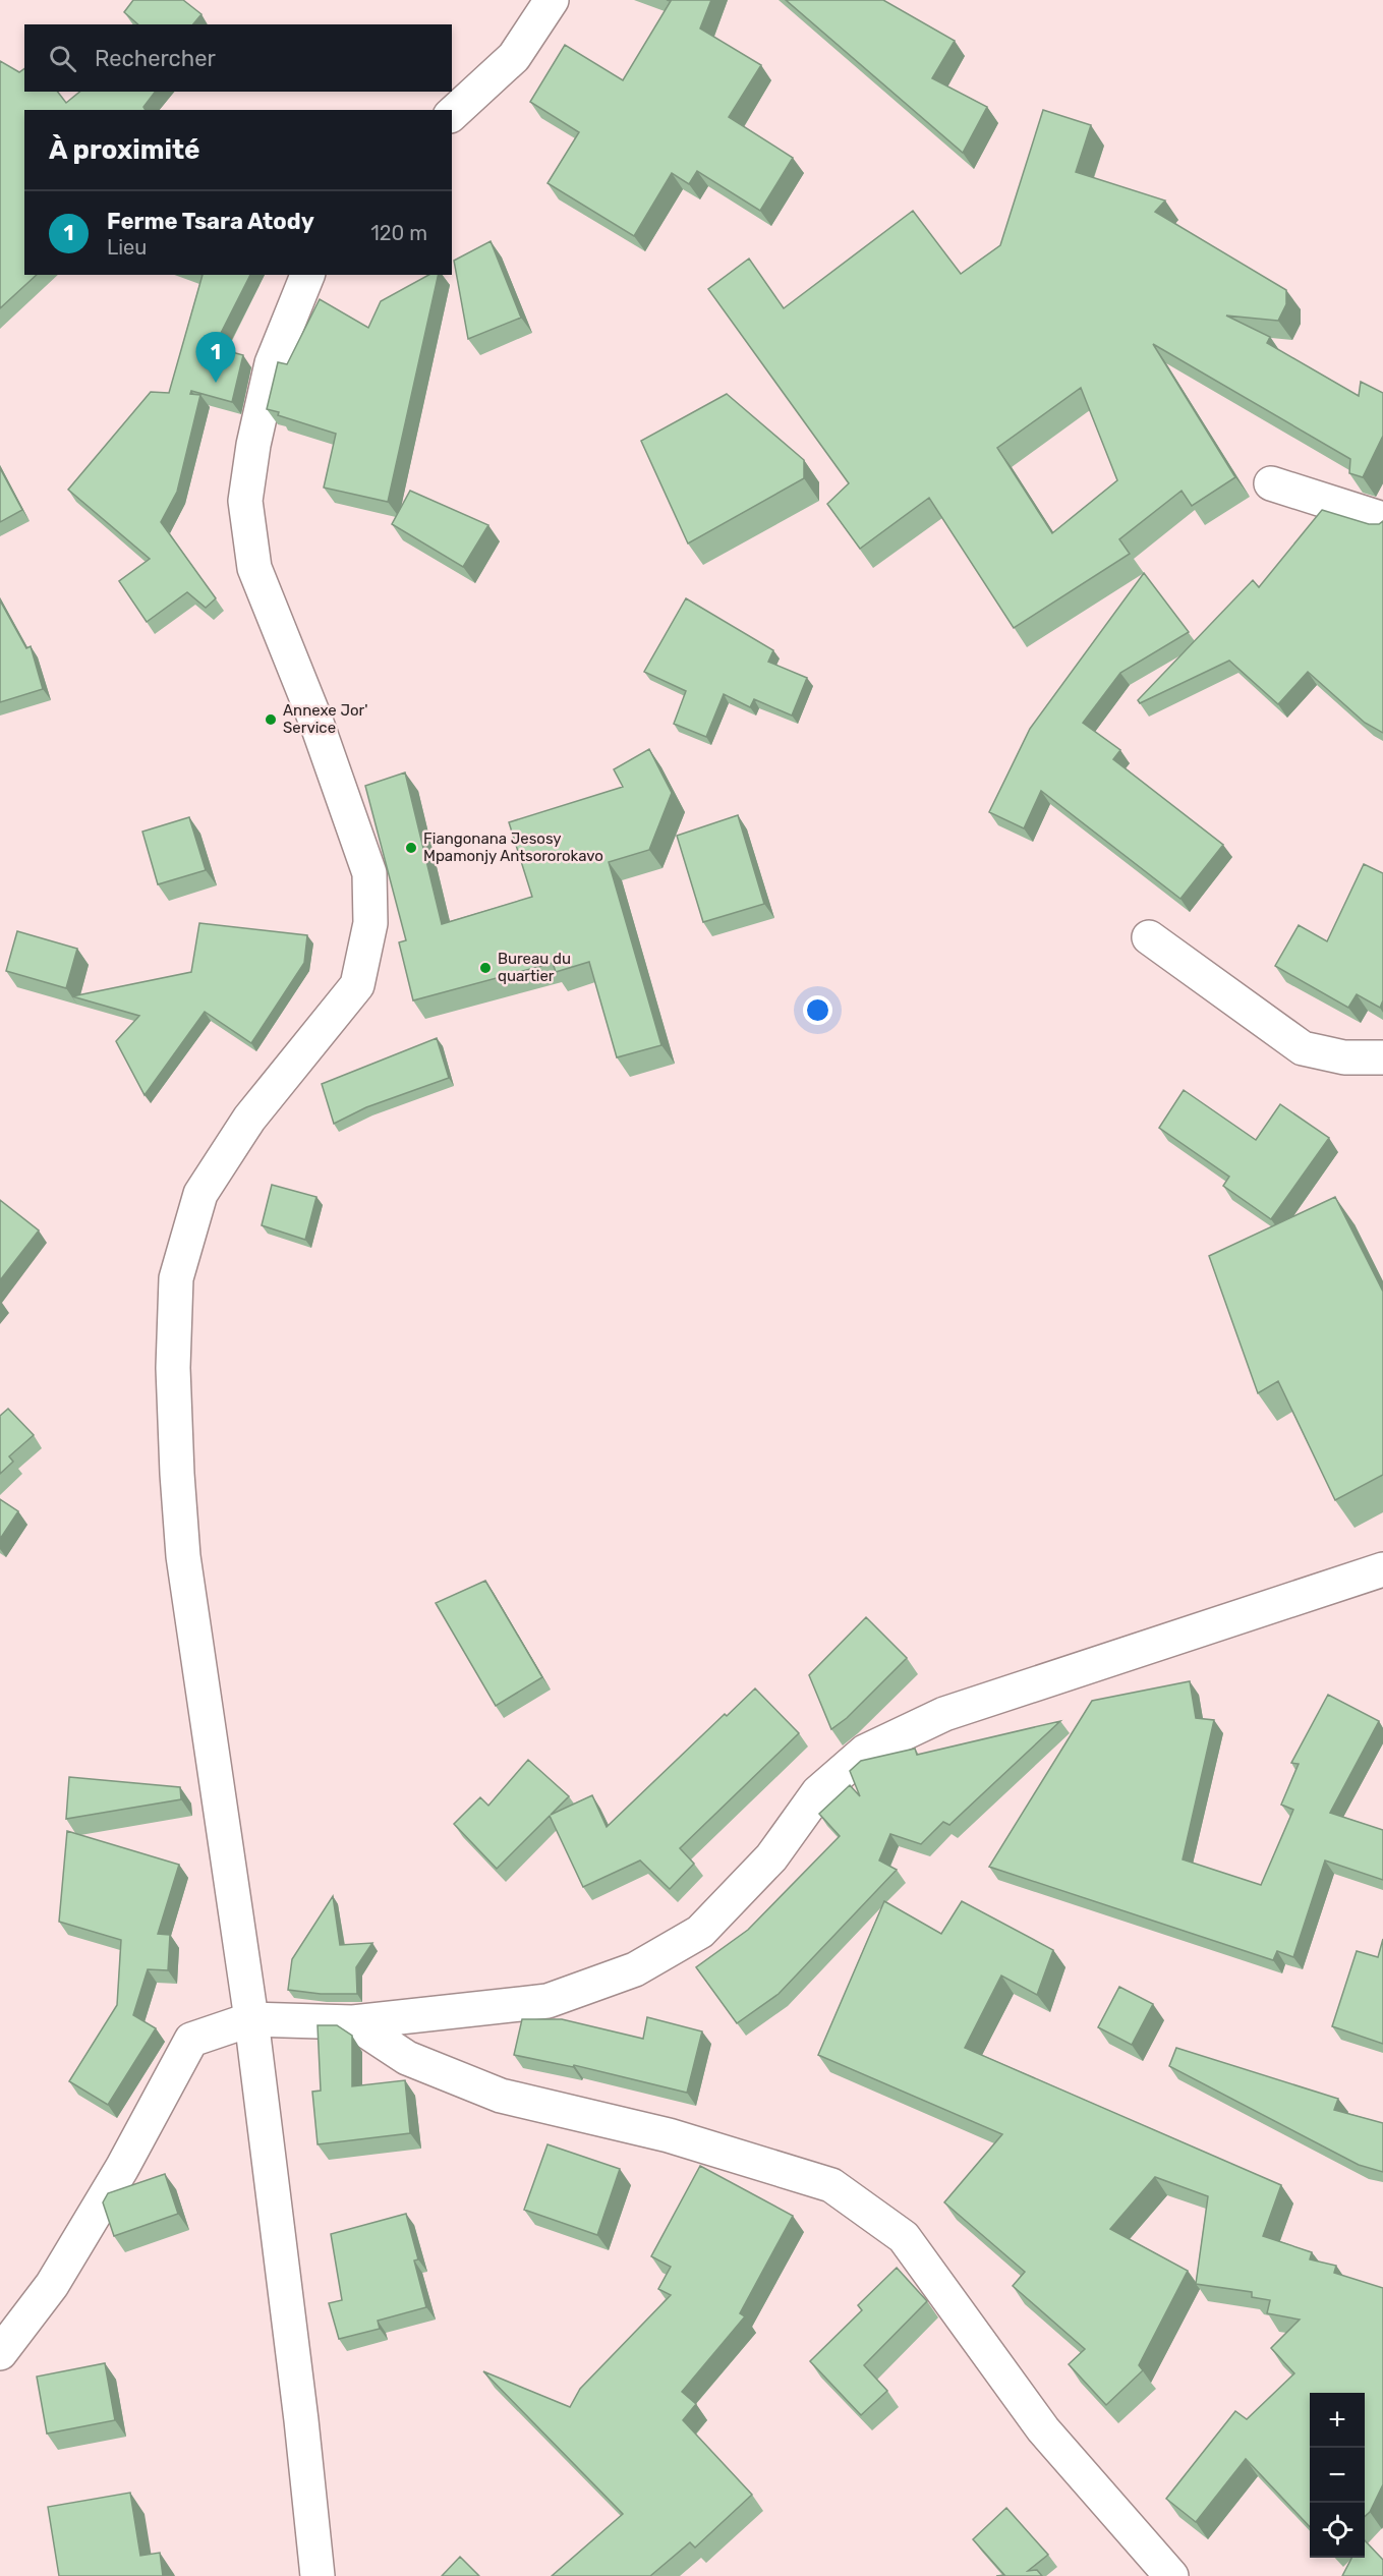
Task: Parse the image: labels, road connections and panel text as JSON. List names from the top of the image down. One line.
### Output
{"places":["Annexe Jor' Service","Fiangonana Jesosy Mpamonjy Antsororokavo","Bureau du quartier"],"page":{"search":"Rechercher","heading":"À proximité","list":[{"mark":"1","name":"Ferme Tsara Atody","note":"Lieu","value":"120 m"}],"pins":"1","map_buttons":["+","−"]}}
